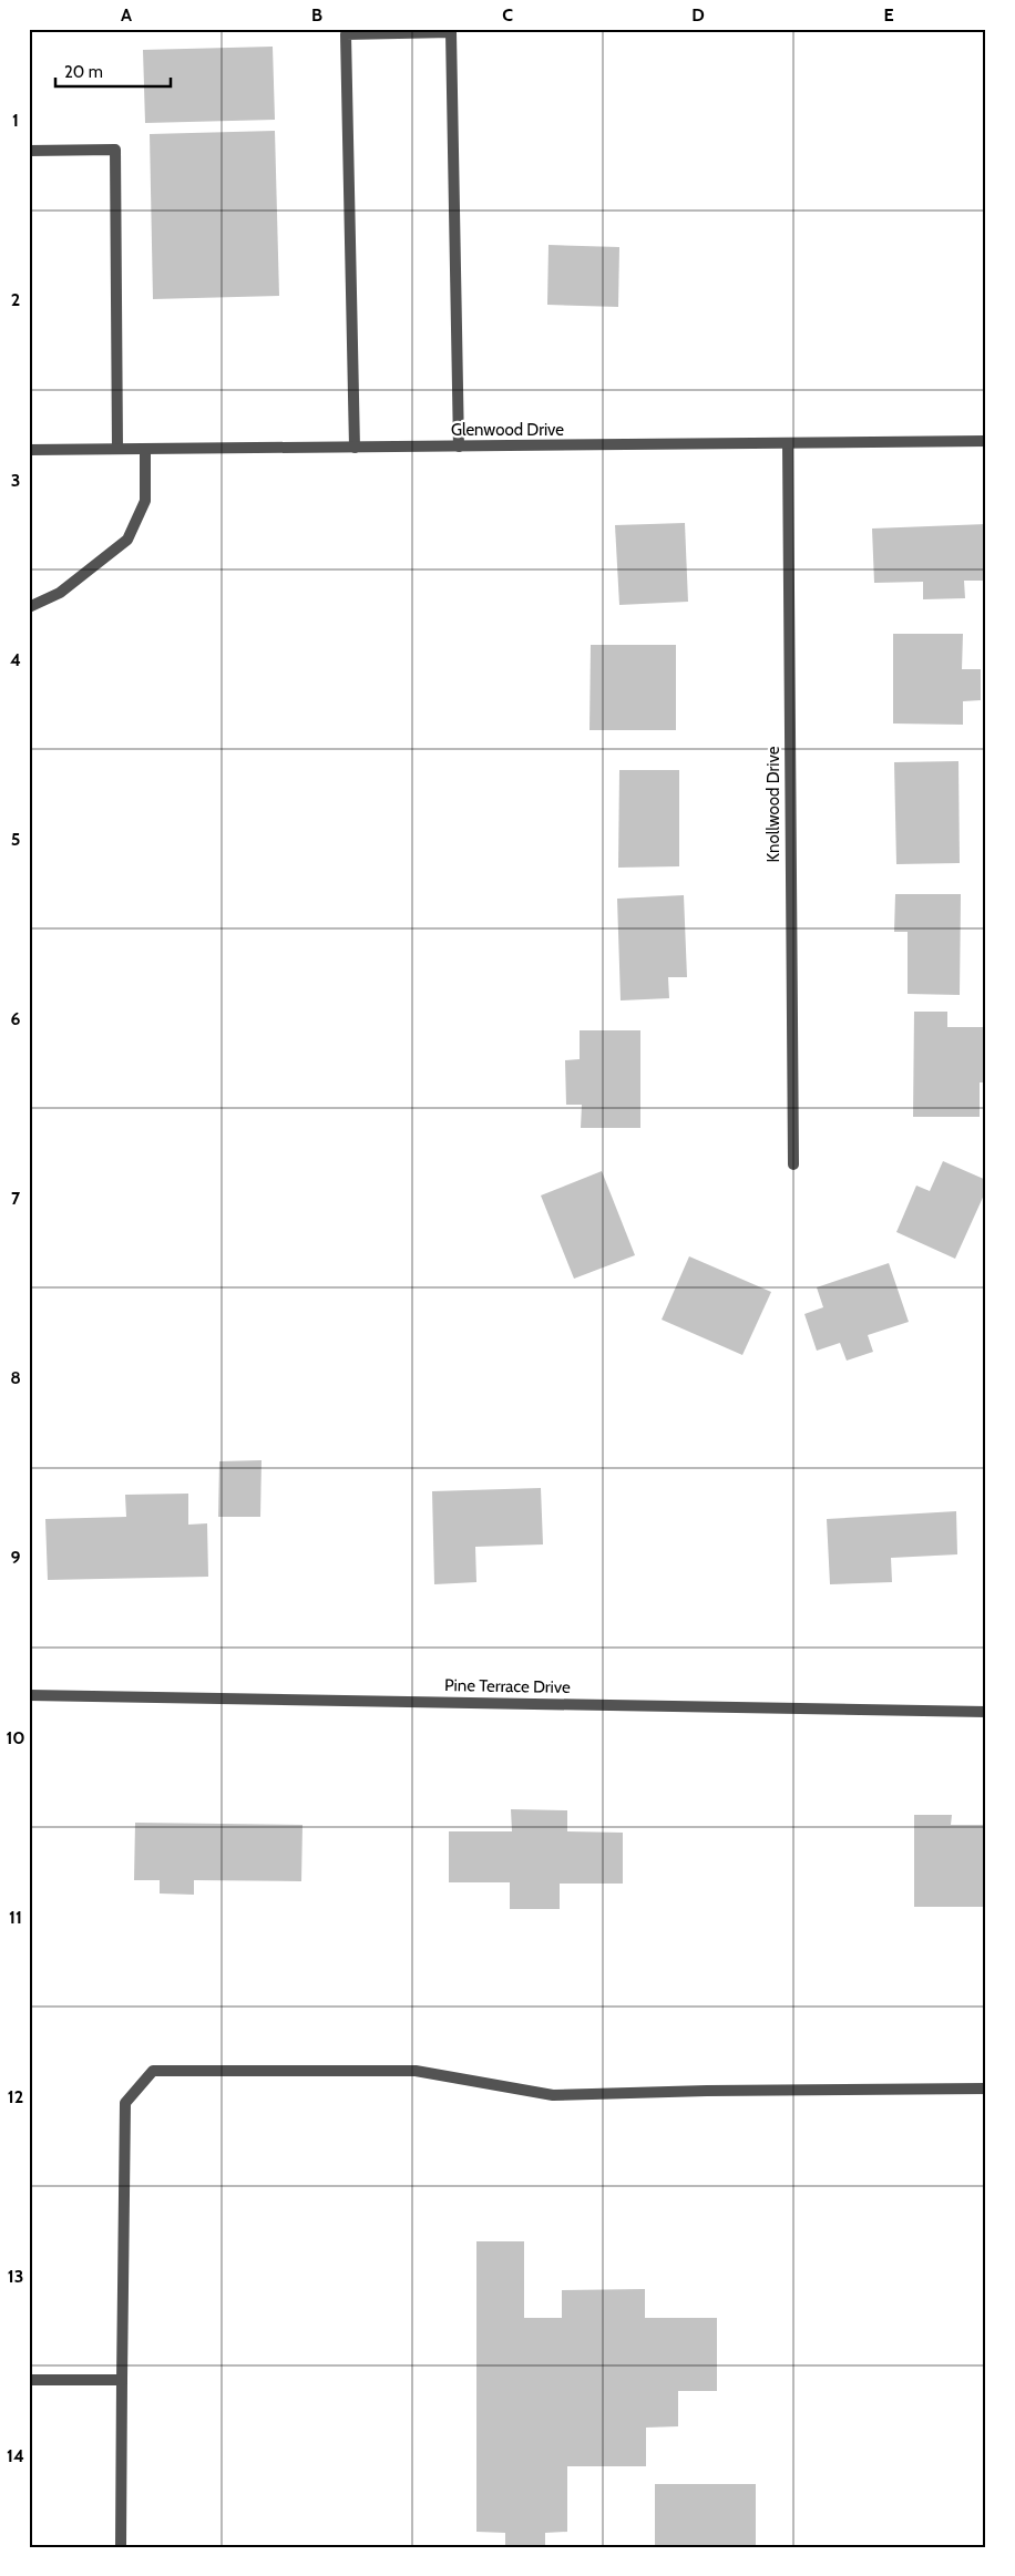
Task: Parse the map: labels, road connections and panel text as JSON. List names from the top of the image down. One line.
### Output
{"streets":{"street":["Glenwood Drive","Knollwood Drive","Pine Terrace Drive"]},"crossings":[["Glenwood Drive","Knollwood Drive"]],"scale_bar":"20 m","grid":{"columns":["A","B","C","D","E"],"rows":["1","2","3","4","5","6","7","8","9","10","11","12","13","14"]}}
